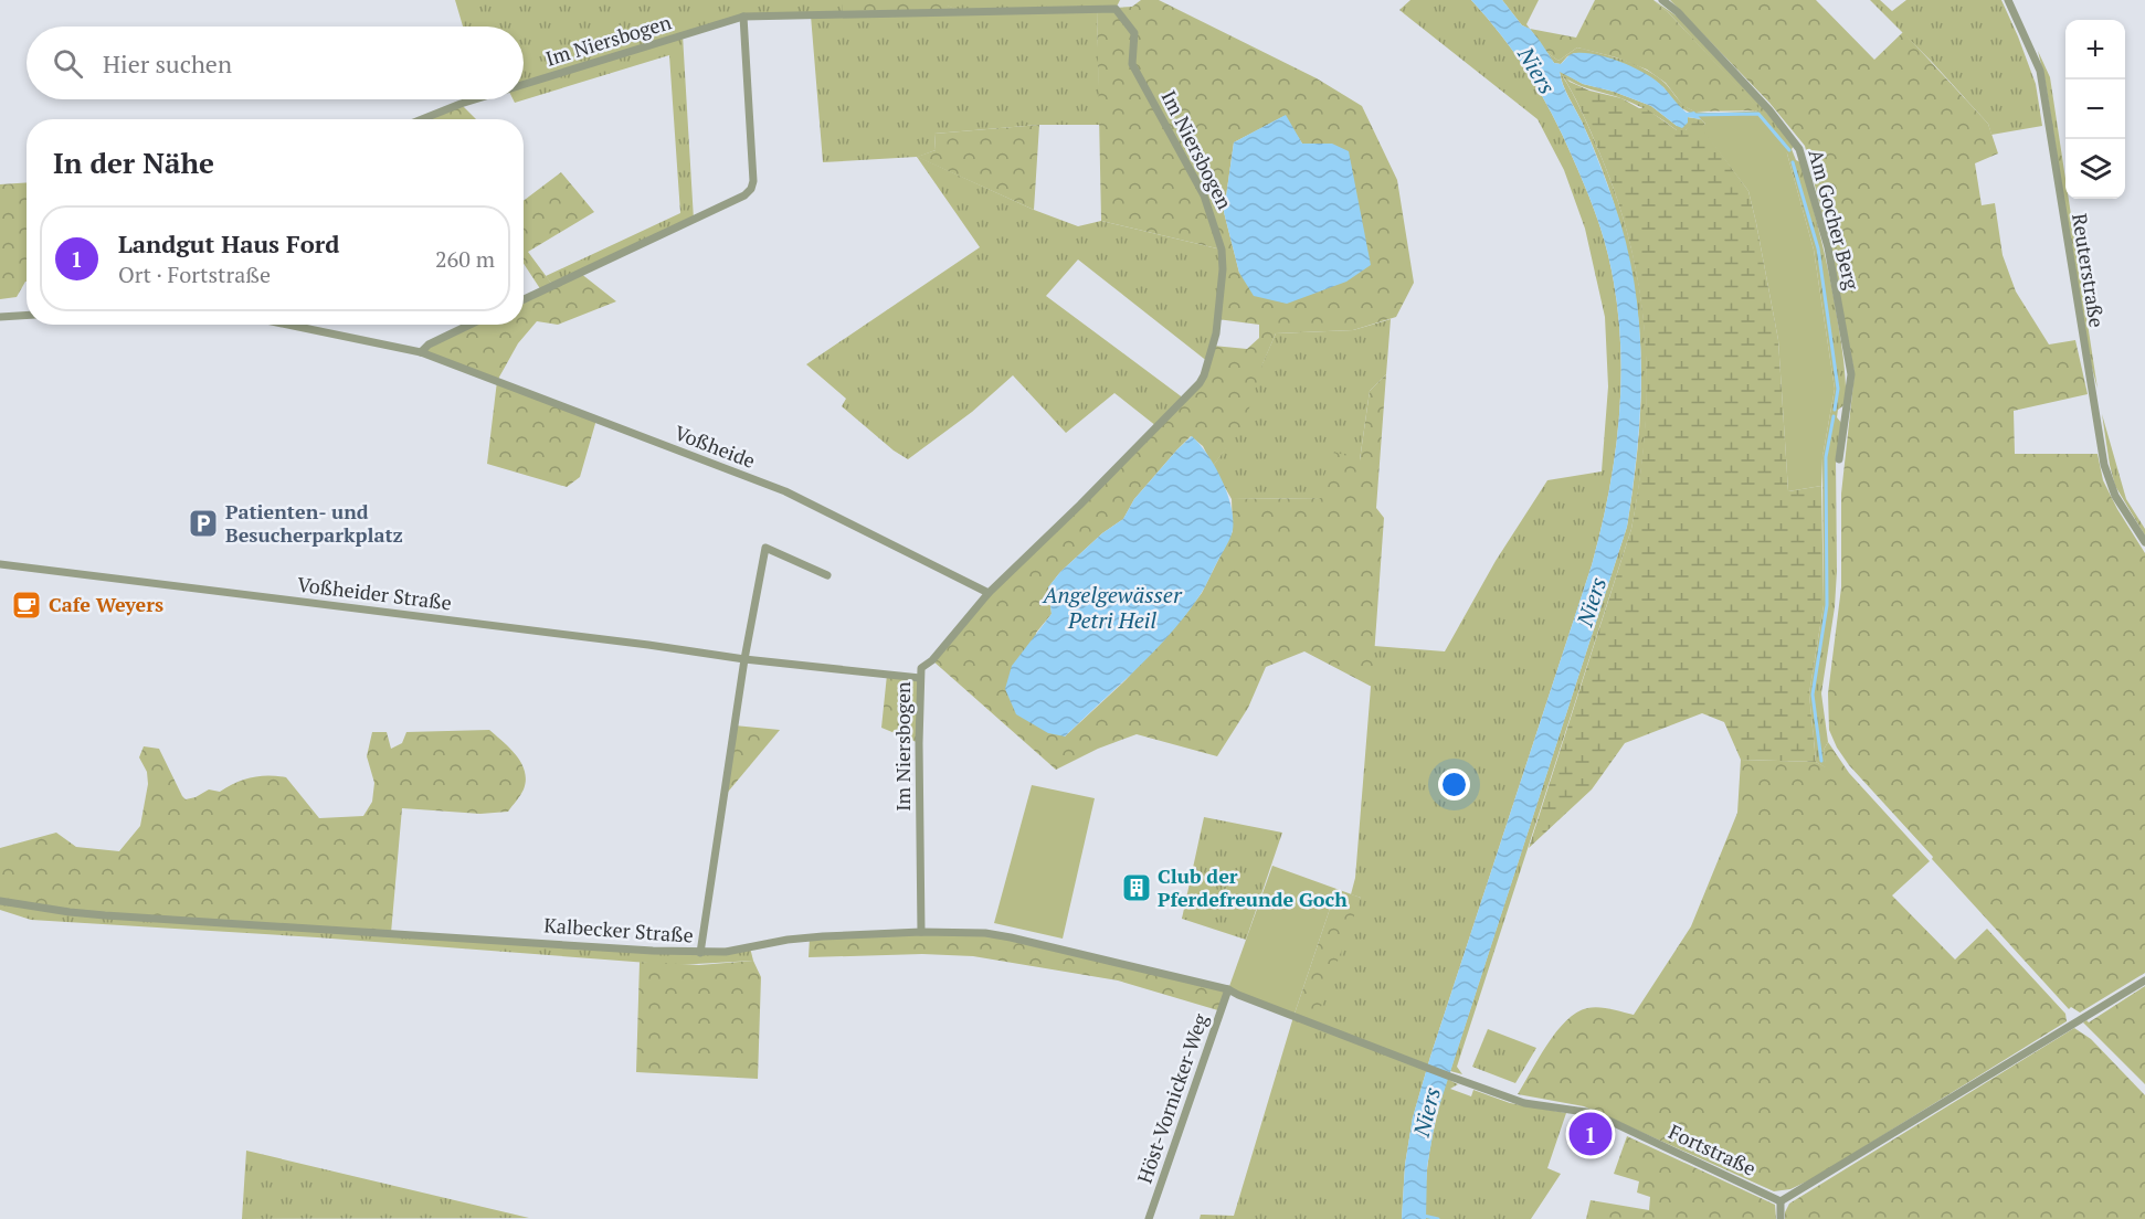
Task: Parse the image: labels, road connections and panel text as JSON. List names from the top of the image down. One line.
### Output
{"streets":{"street":["Im Niersbogen","Am Gocher Berg","Reuterstraße","Voßheide","Voßheider Straße","Kalbecker Straße","Höst-Vornicker-Weg","Fortstraße"]},"crossings":[["Im Niersbogen","Voßheide"],["Im Niersbogen","Voßheider Straße"],["Im Niersbogen","Kalbecker Straße"],["Kalbecker Straße","Höst-Vornicker-Weg"],["Kalbecker Straße","Fortstraße"],["Höst-Vornicker-Weg","Fortstraße"]],"water":["Niers","Angelgewässer Petri Heil"],"places":{"parking":["Patienten- und Besucherparkplatz"],"cafe":["Cafe Weyers"],"building":["Club der Pferdefreunde Goch"]},"page":{"map_buttons":["+","−"],"search":"Hier suchen","heading":"In der Nähe","list":[{"mark":"1","name":"Landgut Haus Ford","note":"Ort · Fortstraße","value":"260 m"}],"pins":"1"}}
